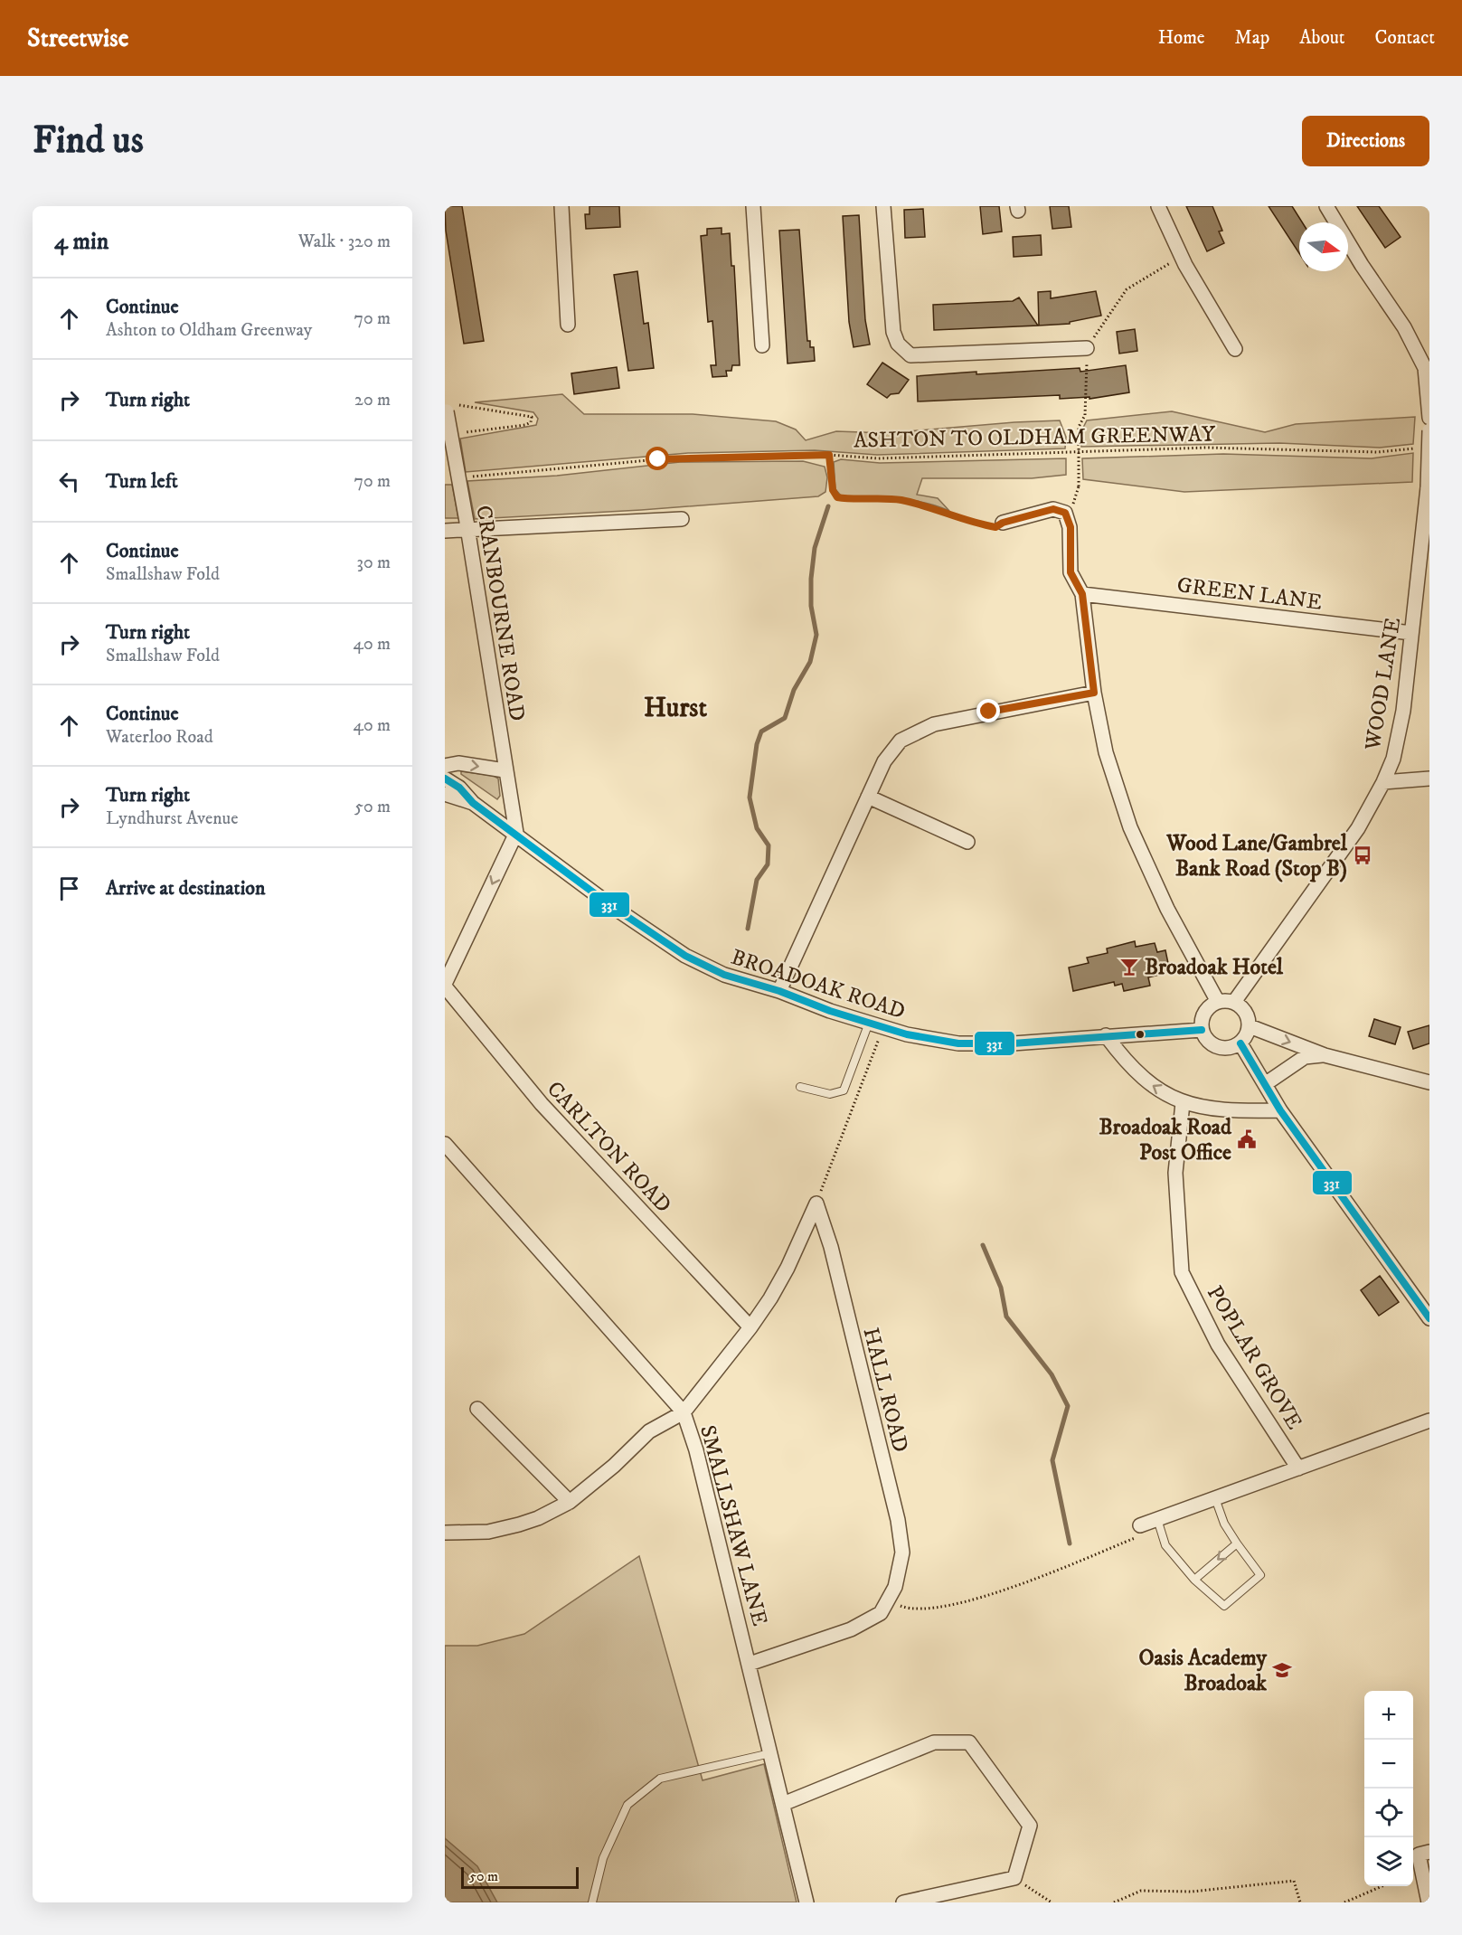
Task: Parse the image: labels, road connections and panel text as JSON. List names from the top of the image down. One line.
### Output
{"streets":{"street":["GREEN LANE","CRANBOURNE ROAD","WOOD LANE","BROADOAK ROAD","CARLTON ROAD","POPLAR GROVE","HALL ROAD","SMALLSHAW LANE"],"path":["ASHTON TO OLDHAM GREENWAY"]},"crossings":[["GREEN LANE","WOOD LANE"],["CRANBOURNE ROAD","BROADOAK ROAD"],["WOOD LANE","BROADOAK ROAD"],["HALL ROAD","SMALLSHAW LANE"]],"districts":["Hurst"],"places":{"bus stop":["Wood Lane/Gambrel Bank Road (Stop B)"],"bar":["Broadoak Hotel"],"public building":["Broadoak Road Post Office"],"school or university":["Oasis Academy Broadoak"]},"lines":["transit line 331"],"scale_bar":"50 m","north":"right","page":{"header":"Streetwise","nav":["Home","Map","About","Contact"],"buttons":"Directions","title":"Find us","heading":["4 min","Walk · 320 m"],"list":[["Continue","Ashton to Oldham Greenway","70 m"],["Turn right","20 m"],["Turn left","70 m"],["Continue","Smallshaw Fold","30 m"],["Turn right","Smallshaw Fold","40 m"],["Continue","Waterloo Road","40 m"],["Turn right","Lyndhurst Avenue","50 m"],"Arrive at destination"],"map_buttons":["+","−"],"scale":"50 m"}}
